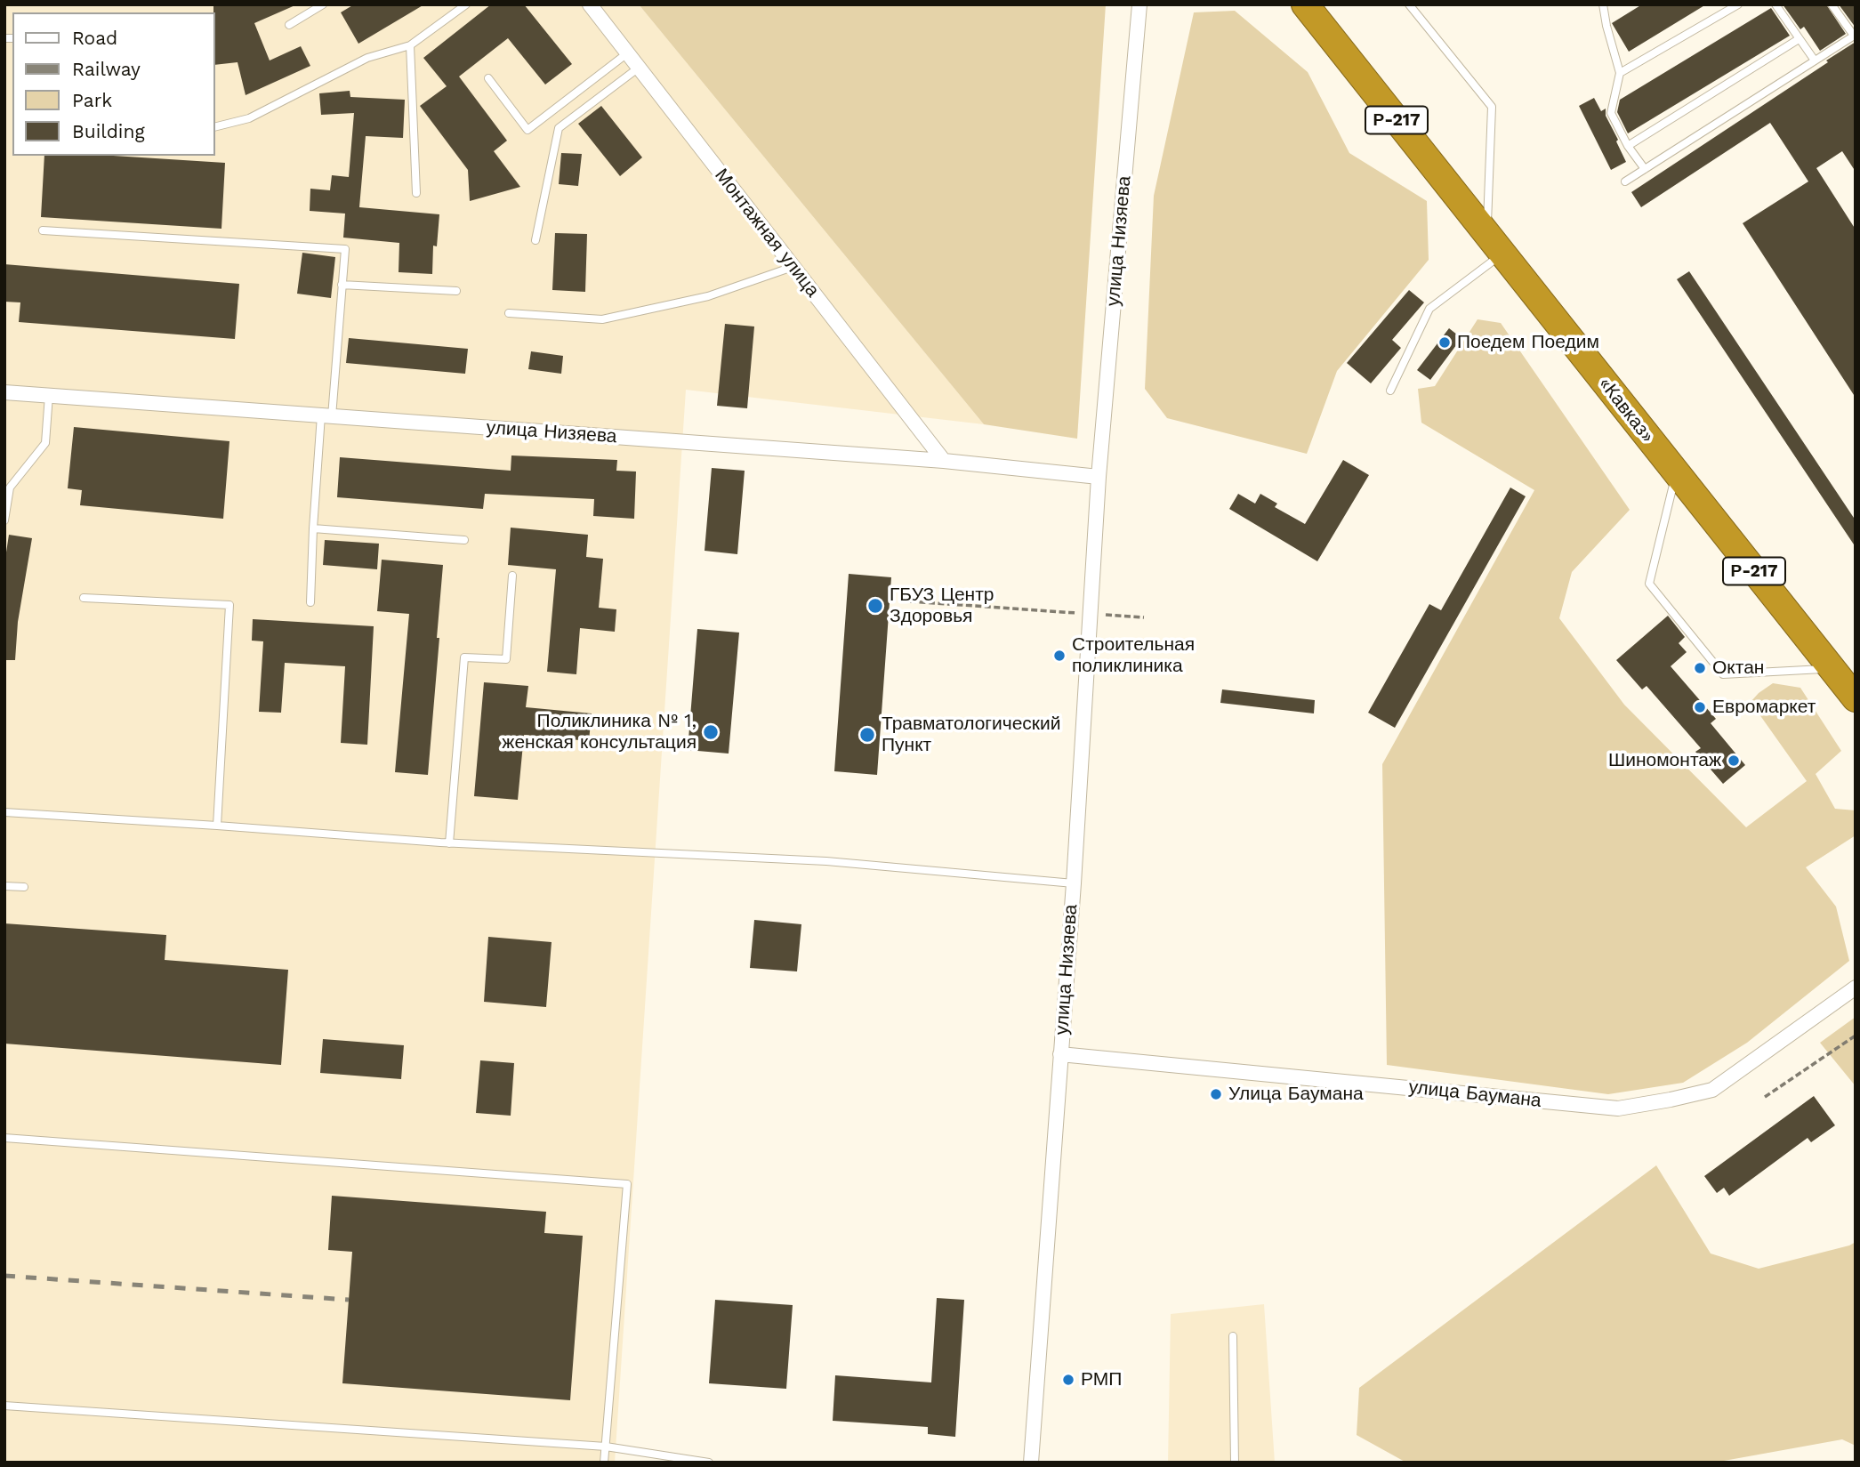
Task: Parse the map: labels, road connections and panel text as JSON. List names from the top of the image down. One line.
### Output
{"streets":{"highway":["Р-217","«Кавказ»"],"street":["Монтажная улица","улица Низяева","улица Баумана"]},"crossings":[["Монтажная улица","улица Низяева"],["улица Низяева","улица Баумана"]],"places":["Поедем Поедим","ГБУЗ Центр Здоровья","Строительная поликлиника","Октан","Евромаркет","Поликлиника № 1, женская консультация","Травматологический Пункт","Шиномонтаж","Улица Баумана","РМП"],"legend":["Road","Railway","Park","Building"]}
